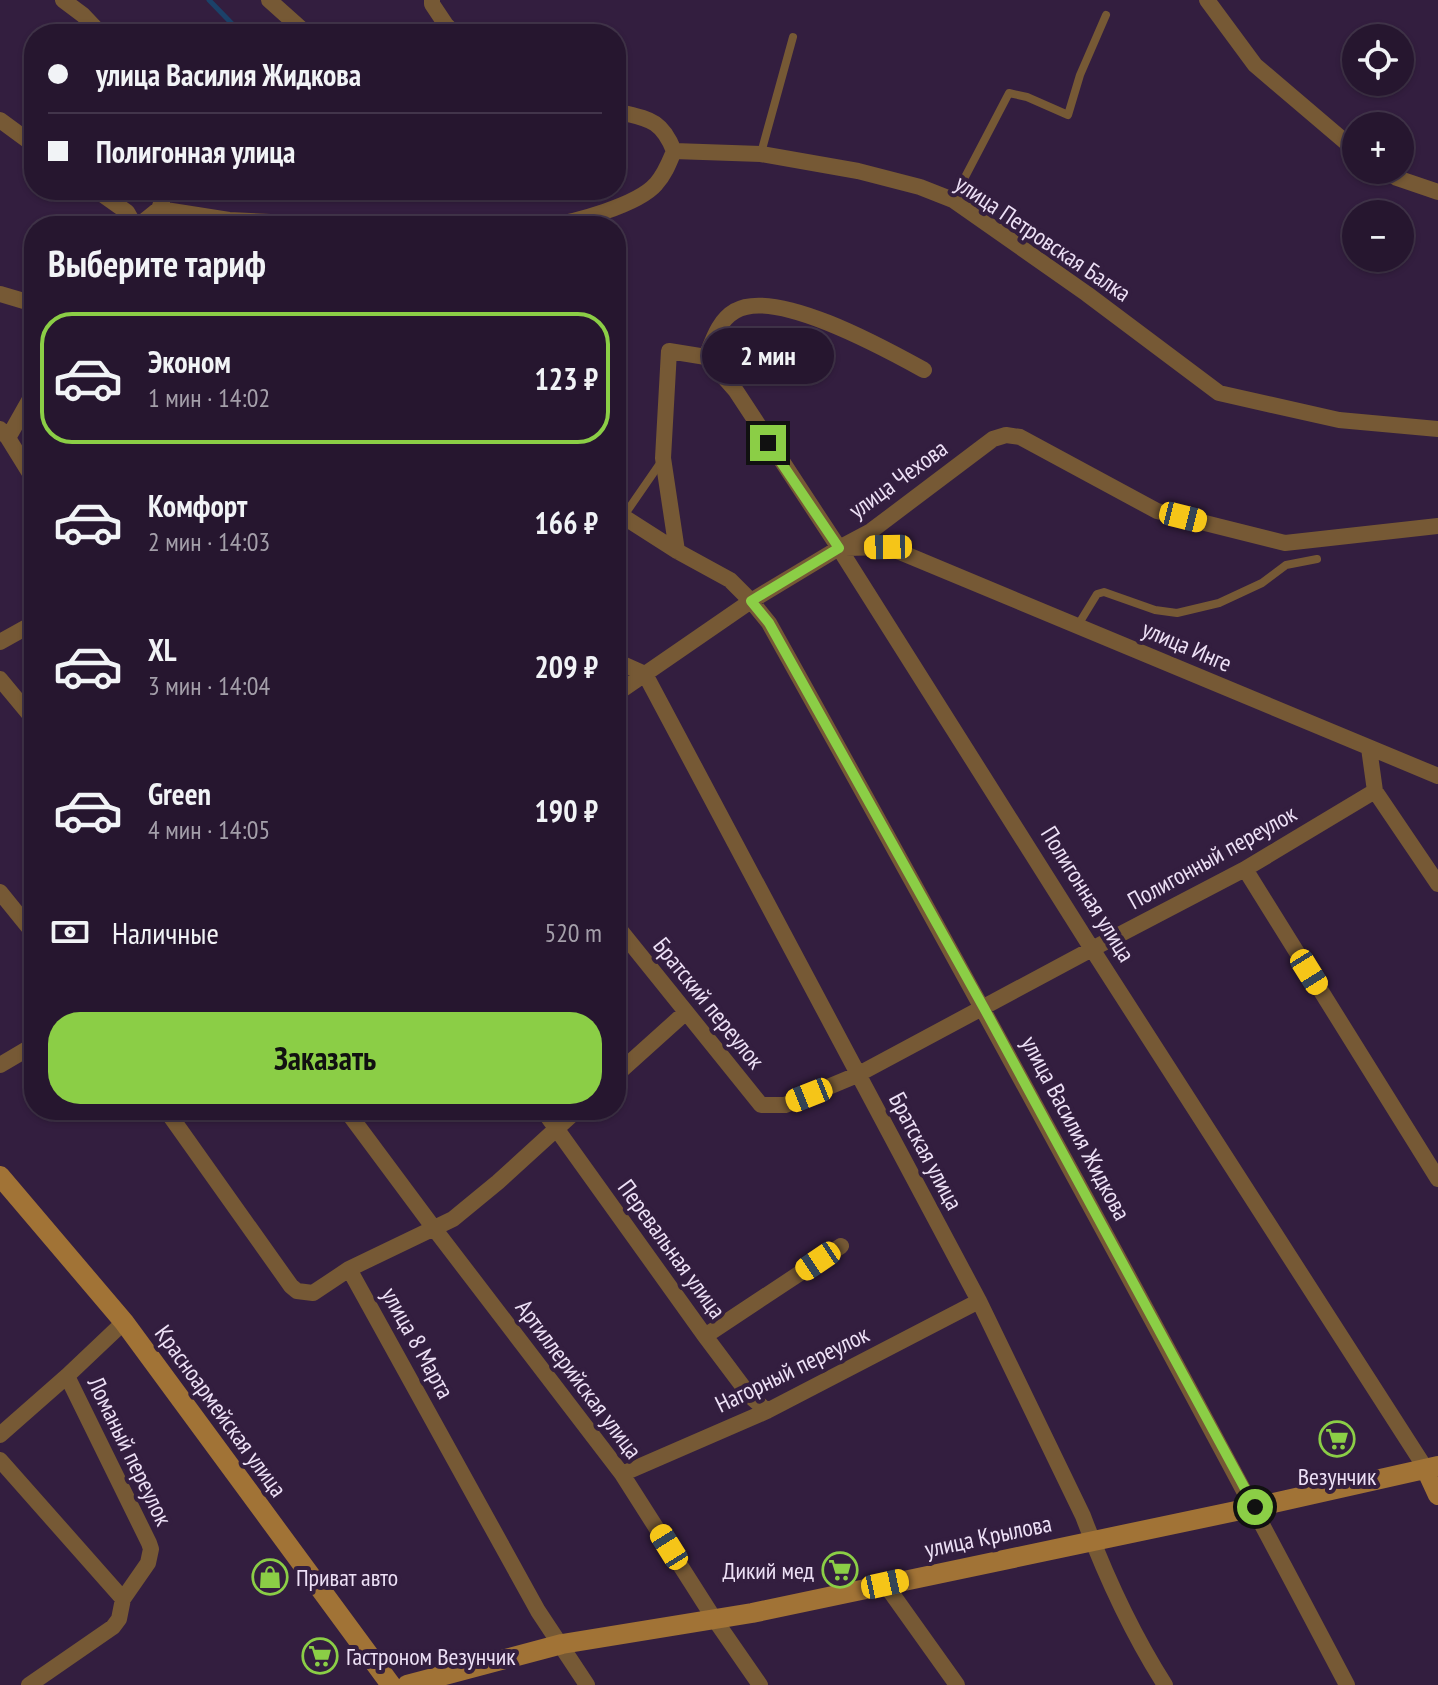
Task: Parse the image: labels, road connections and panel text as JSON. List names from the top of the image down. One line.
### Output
{"streets":{"main road":["Полигонная улица","Красноармейская улица","улица Крылова"],"street":["улица Петровская Балка","улица Чехова","улица Инге","Полигонный переулок","Братский переулок","улица Василия Жидкова","Братская улица","Перевальная улица","улица 8 Марта","Нагорный переулок","Артиллерийская улица","Ломаный переулок"]},"crossings":[["улица Чехова","улица Инге"],["улица Чехова","Полигонная улица"],["улица Чехова","улица Василия Жидкова"],["улица Чехова","Братская улица"],["улица Инге","Полигонная улица"],["Полигонный переулок","Полигонная улица"],["Полигонный переулок","Братский переулок"],["Полигонный переулок","улица Василия Жидкова"],["Полигонный переулок","Братская улица"],["Полигонная улица","улица Крылова"],["Братский переулок","Братская улица"],["улица Василия Жидкова","улица Крылова"],["Братская улица","Нагорный переулок"],["Братская улица","улица Крылова"],["Перевальная улица","Нагорный переулок"],["улица 8 Марта","улица Крылова"],["Нагорный переулок","Артиллерийская улица"],["Артиллерийская улица","улица Крылова"],["Красноармейская улица","Ломаный переулок"]],"places":{"supermarket":["Везунчик","Дикий мед","Гастроном Везунчик"],"shop":["Приват авто"]},"page":{"map_buttons":["+","−"],"banner":["улица Василия Жидкова","Полигонная улица"],"heading":"Выберите тариф","list":[{"name":"Эконом","note":"1 мин · 14:02","value":"123 ₽"},{"name":"Комфорт","note":"2 мин · 14:03","value":"166 ₽"},{"name":"XL","note":"3 мин · 14:04","value":"209 ₽"},{"name":"Green","note":"4 мин · 14:05","value":"190 ₽"}],"bubble":"2 мин","pay":["Наличные","520 m"],"buttons":"Заказать"}}
